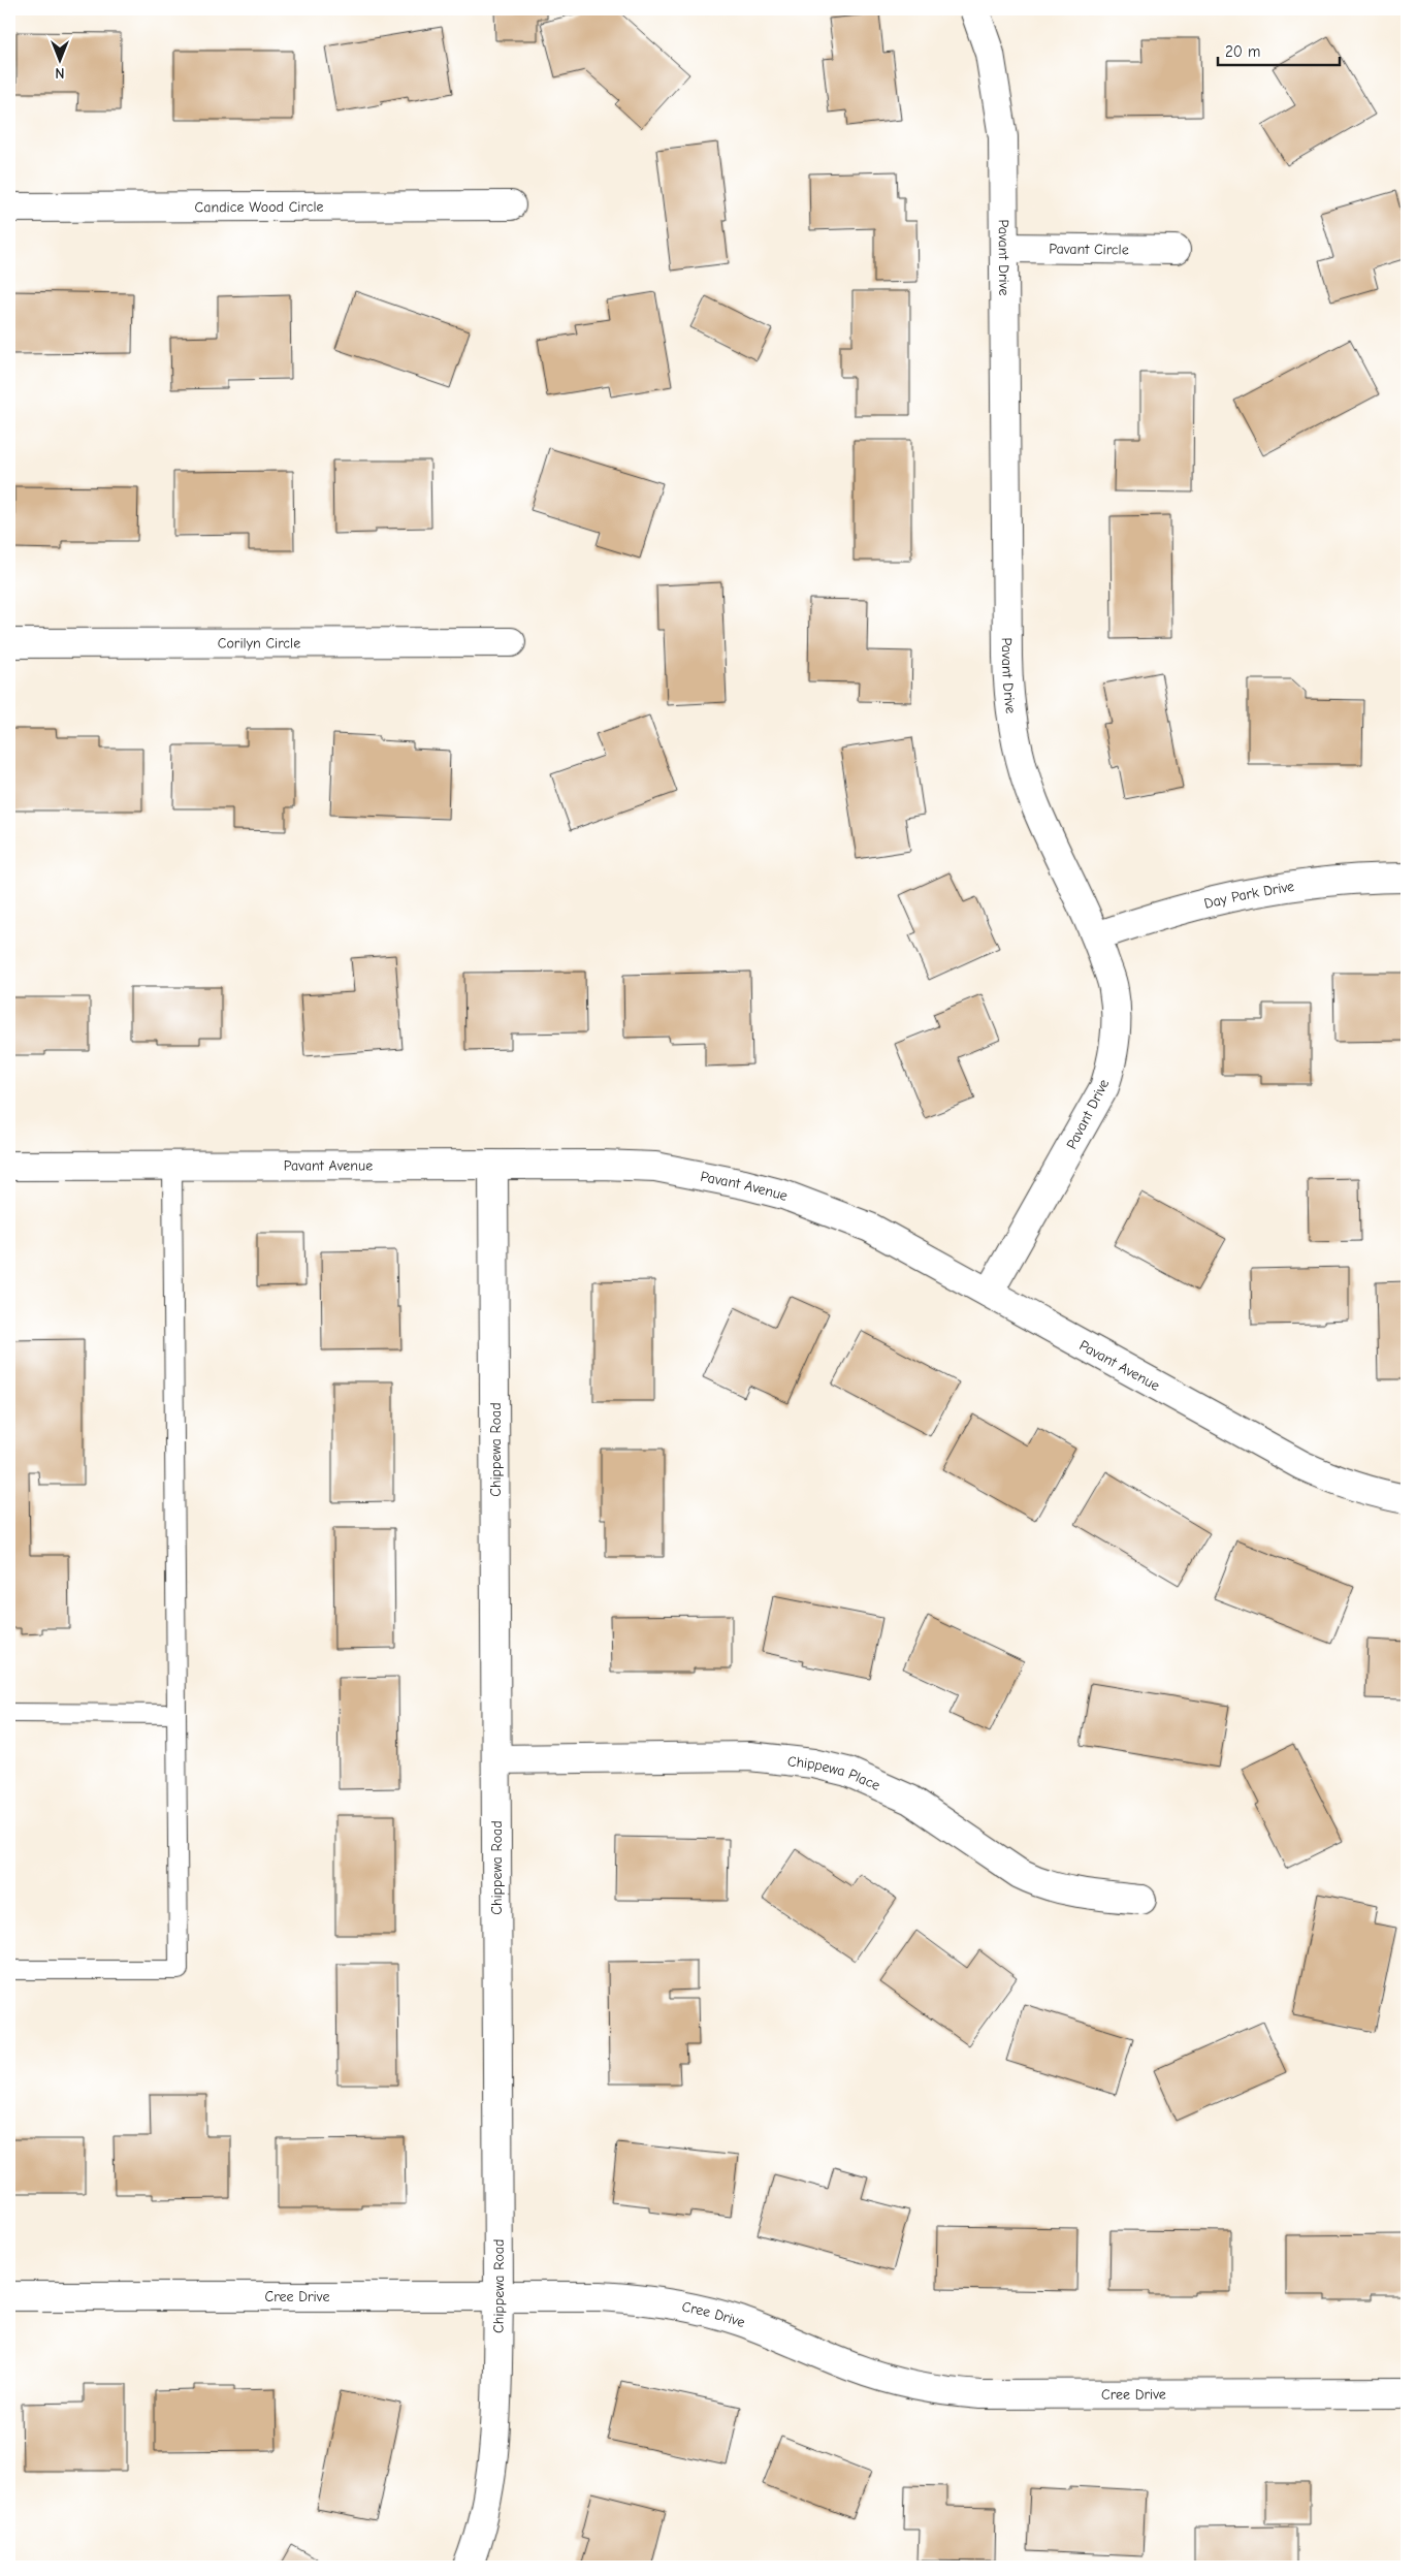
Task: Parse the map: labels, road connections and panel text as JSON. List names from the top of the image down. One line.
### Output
{"streets":{"street":["Candice Wood Circle","Pavant Circle","Pavant Drive","Corilyn Circle","Day Park Drive","Pavant Avenue","Chippewa Road","Chippewa Place","Cree Drive"]},"crossings":[["Pavant Circle","Pavant Drive"],["Pavant Drive","Day Park Drive"],["Pavant Drive","Pavant Avenue"],["Pavant Avenue","Chippewa Road"],["Chippewa Road","Chippewa Place"],["Chippewa Road","Cree Drive"]],"scale_bar":"20 m","north":"bottom"}
